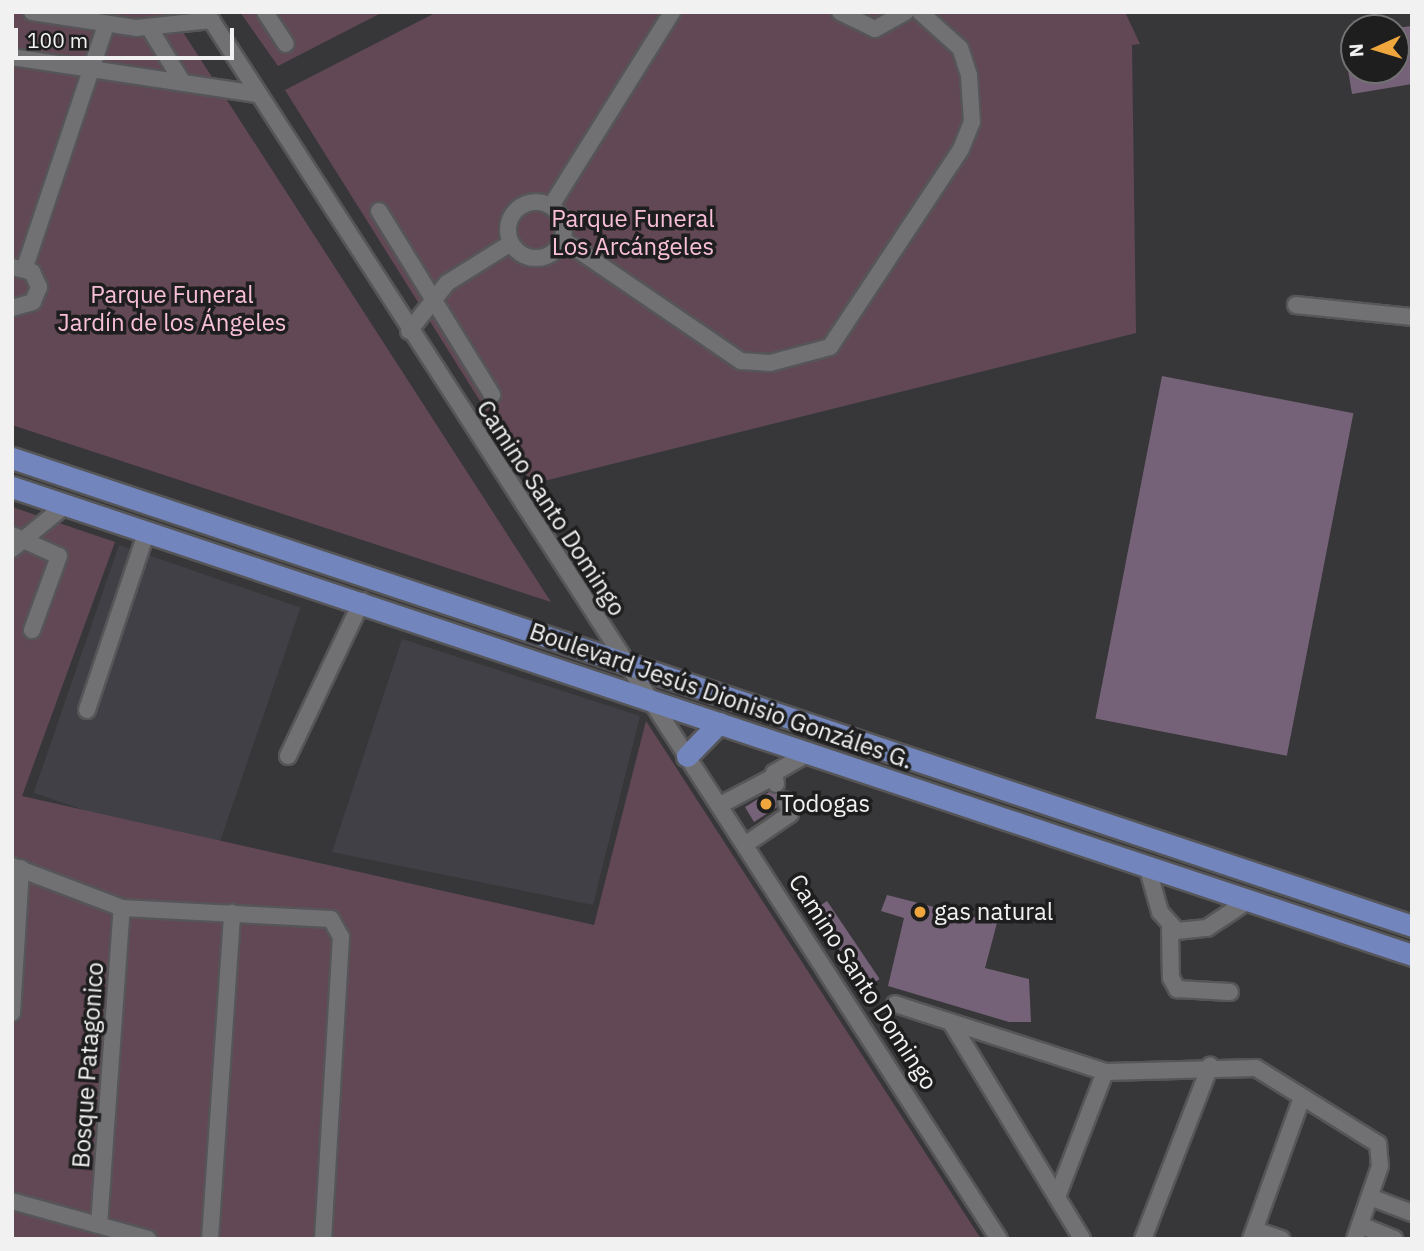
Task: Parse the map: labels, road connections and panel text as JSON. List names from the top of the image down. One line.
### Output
{"streets":{"main road":["Boulevard Jesús Dionisio Gonzáles G."],"street":["Camino Santo Domingo","Bosque Patagonico"]},"crossings":[["Camino Santo Domingo","Boulevard Jesús Dionisio Gonzáles G."]],"parks":["Parque Funeral Los Arcángeles","Parque Funeral Jardín de los Ángeles"],"places":["Todogas","gas natural"],"scale_bar":"100 m","north":"left"}
